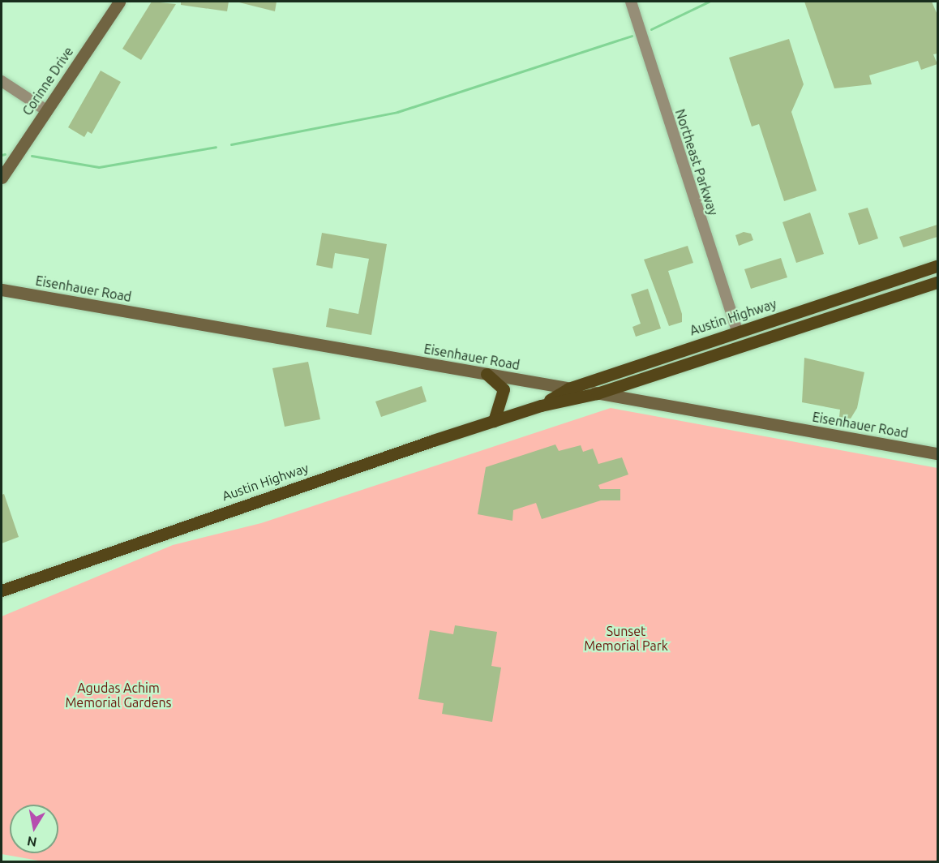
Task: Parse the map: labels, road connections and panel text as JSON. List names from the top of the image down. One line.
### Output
{"streets":{"main road":["Corinne Drive","Eisenhauer Road","Austin Highway"],"street":["Northeast Parkway"]},"crossings":[["Northeast Parkway","Austin Highway"],["Eisenhauer Road","Austin Highway"]],"parks":["Sunset Memorial Park","Agudas Achim Memorial Gardens"],"north":"bottom"}
